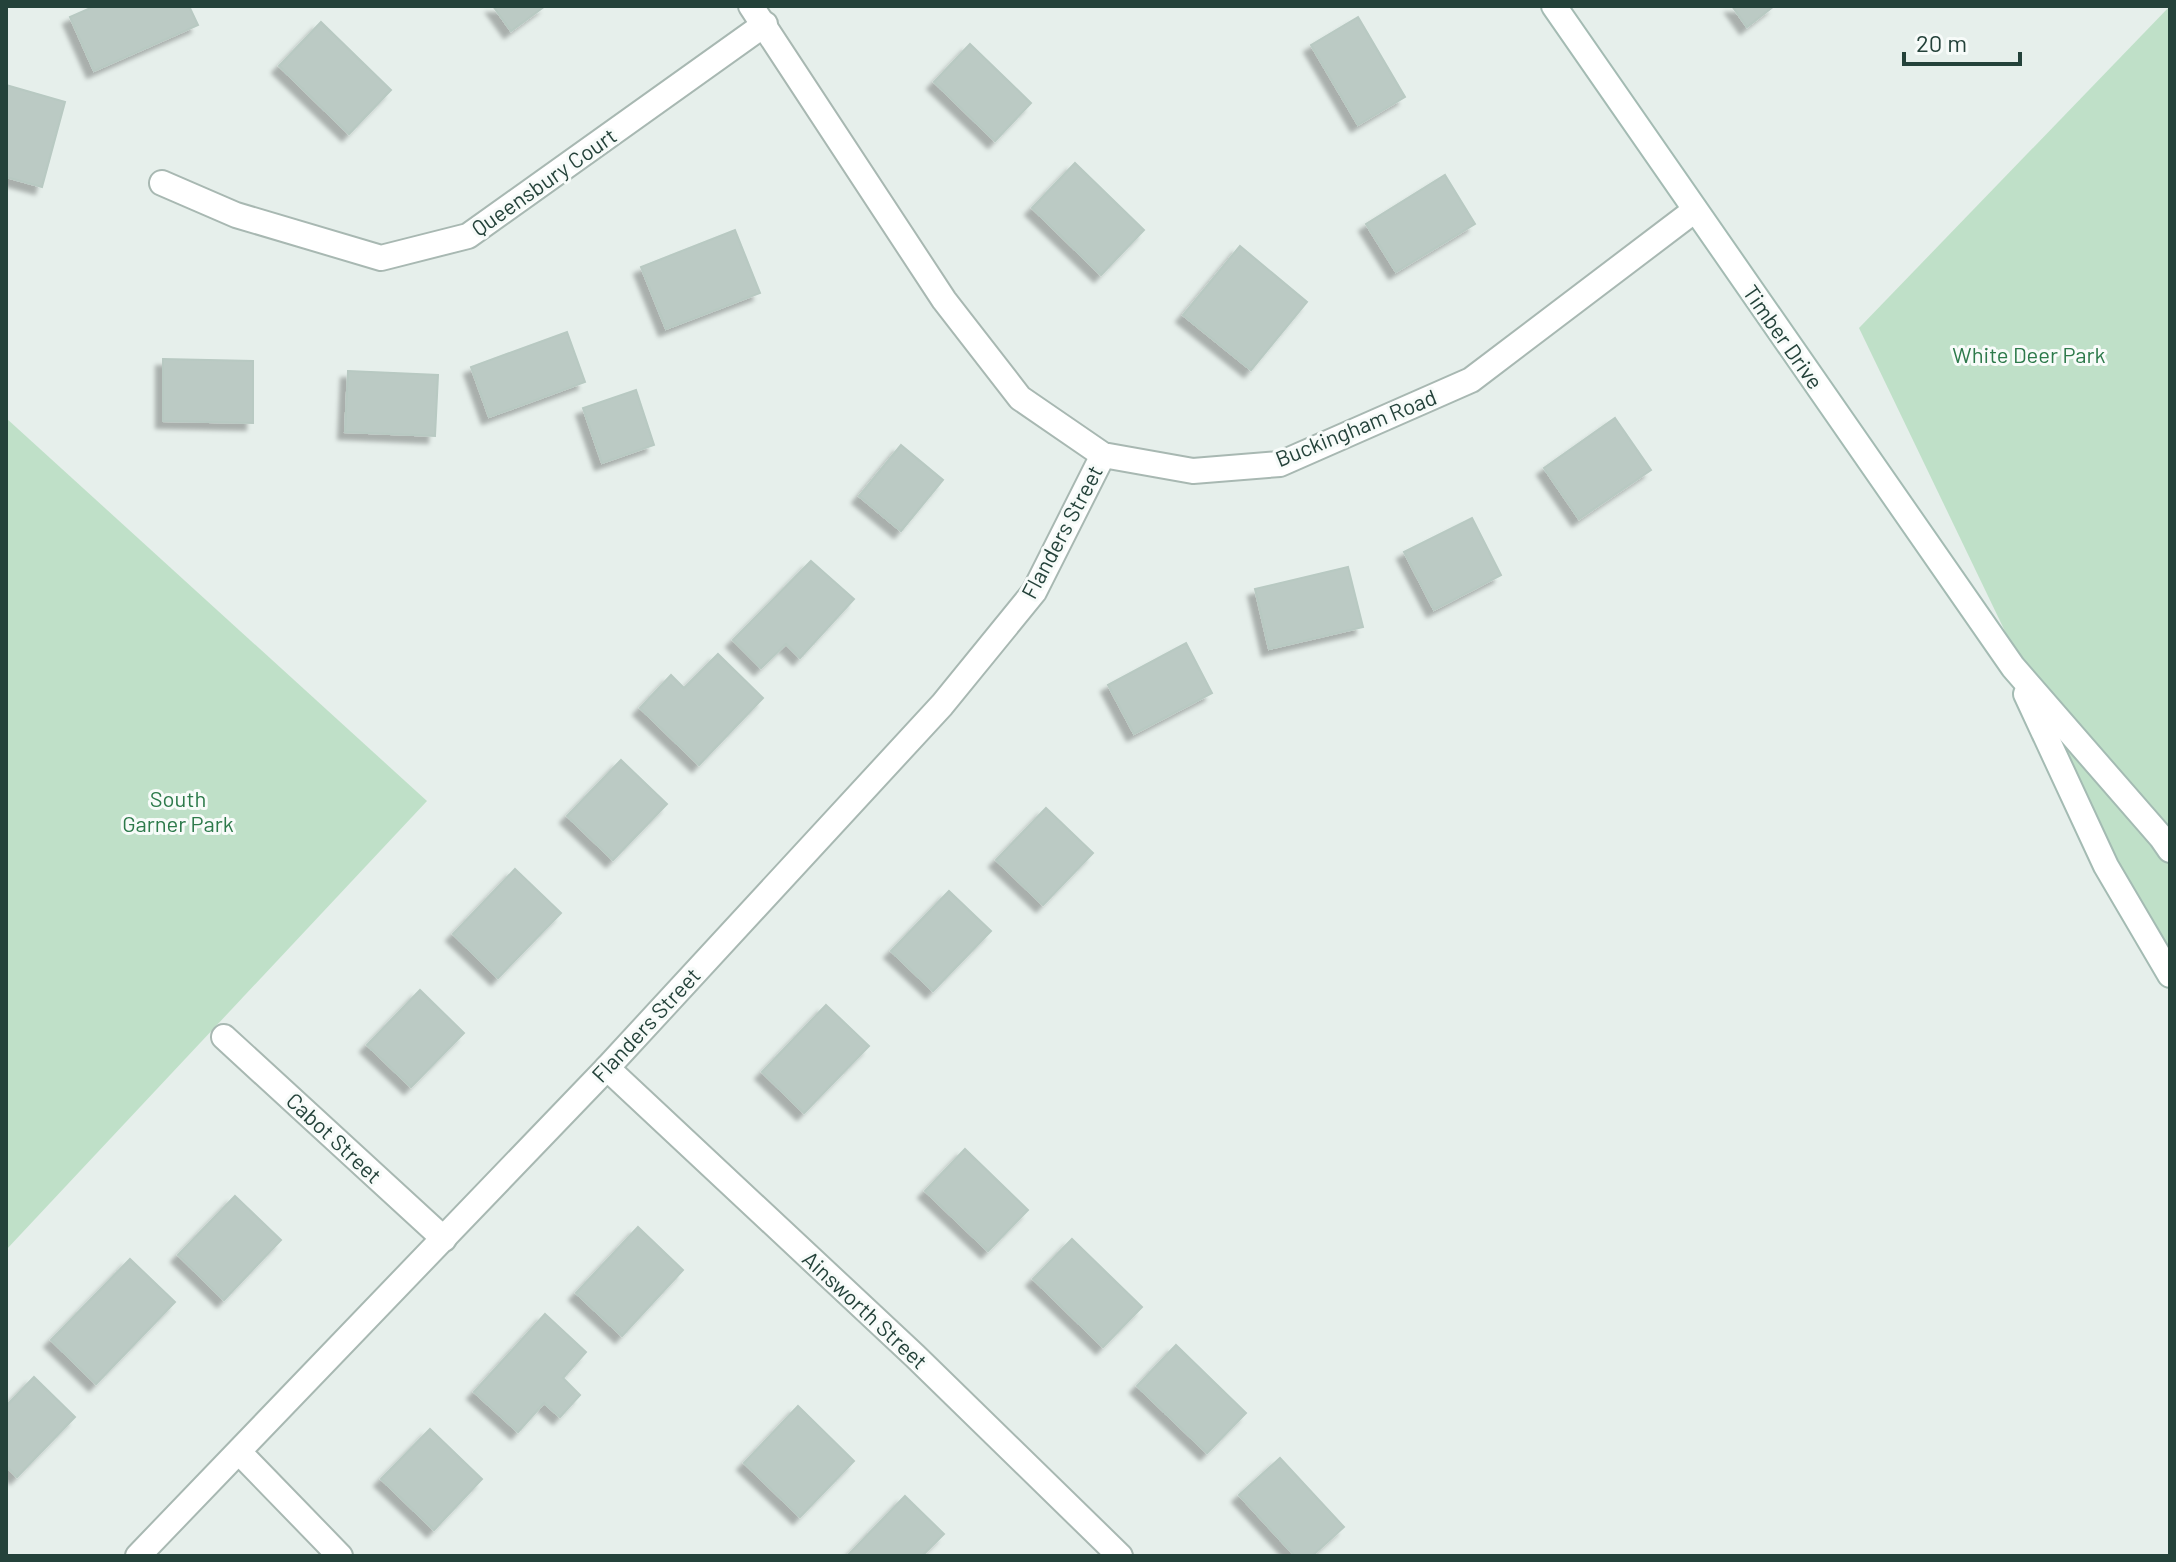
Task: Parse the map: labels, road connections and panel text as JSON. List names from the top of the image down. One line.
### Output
{"streets":{"street":["Queensbury Court","Timber Drive","Buckingham Road","Flanders Street","Cabot Street","Ainsworth Street"]},"crossings":[["Queensbury Court","Buckingham Road"],["Timber Drive","Buckingham Road"],["Buckingham Road","Flanders Street"],["Flanders Street","Cabot Street"],["Flanders Street","Ainsworth Street"]],"parks":["White Deer Park","South Garner Park"],"scale_bar":"20 m"}
